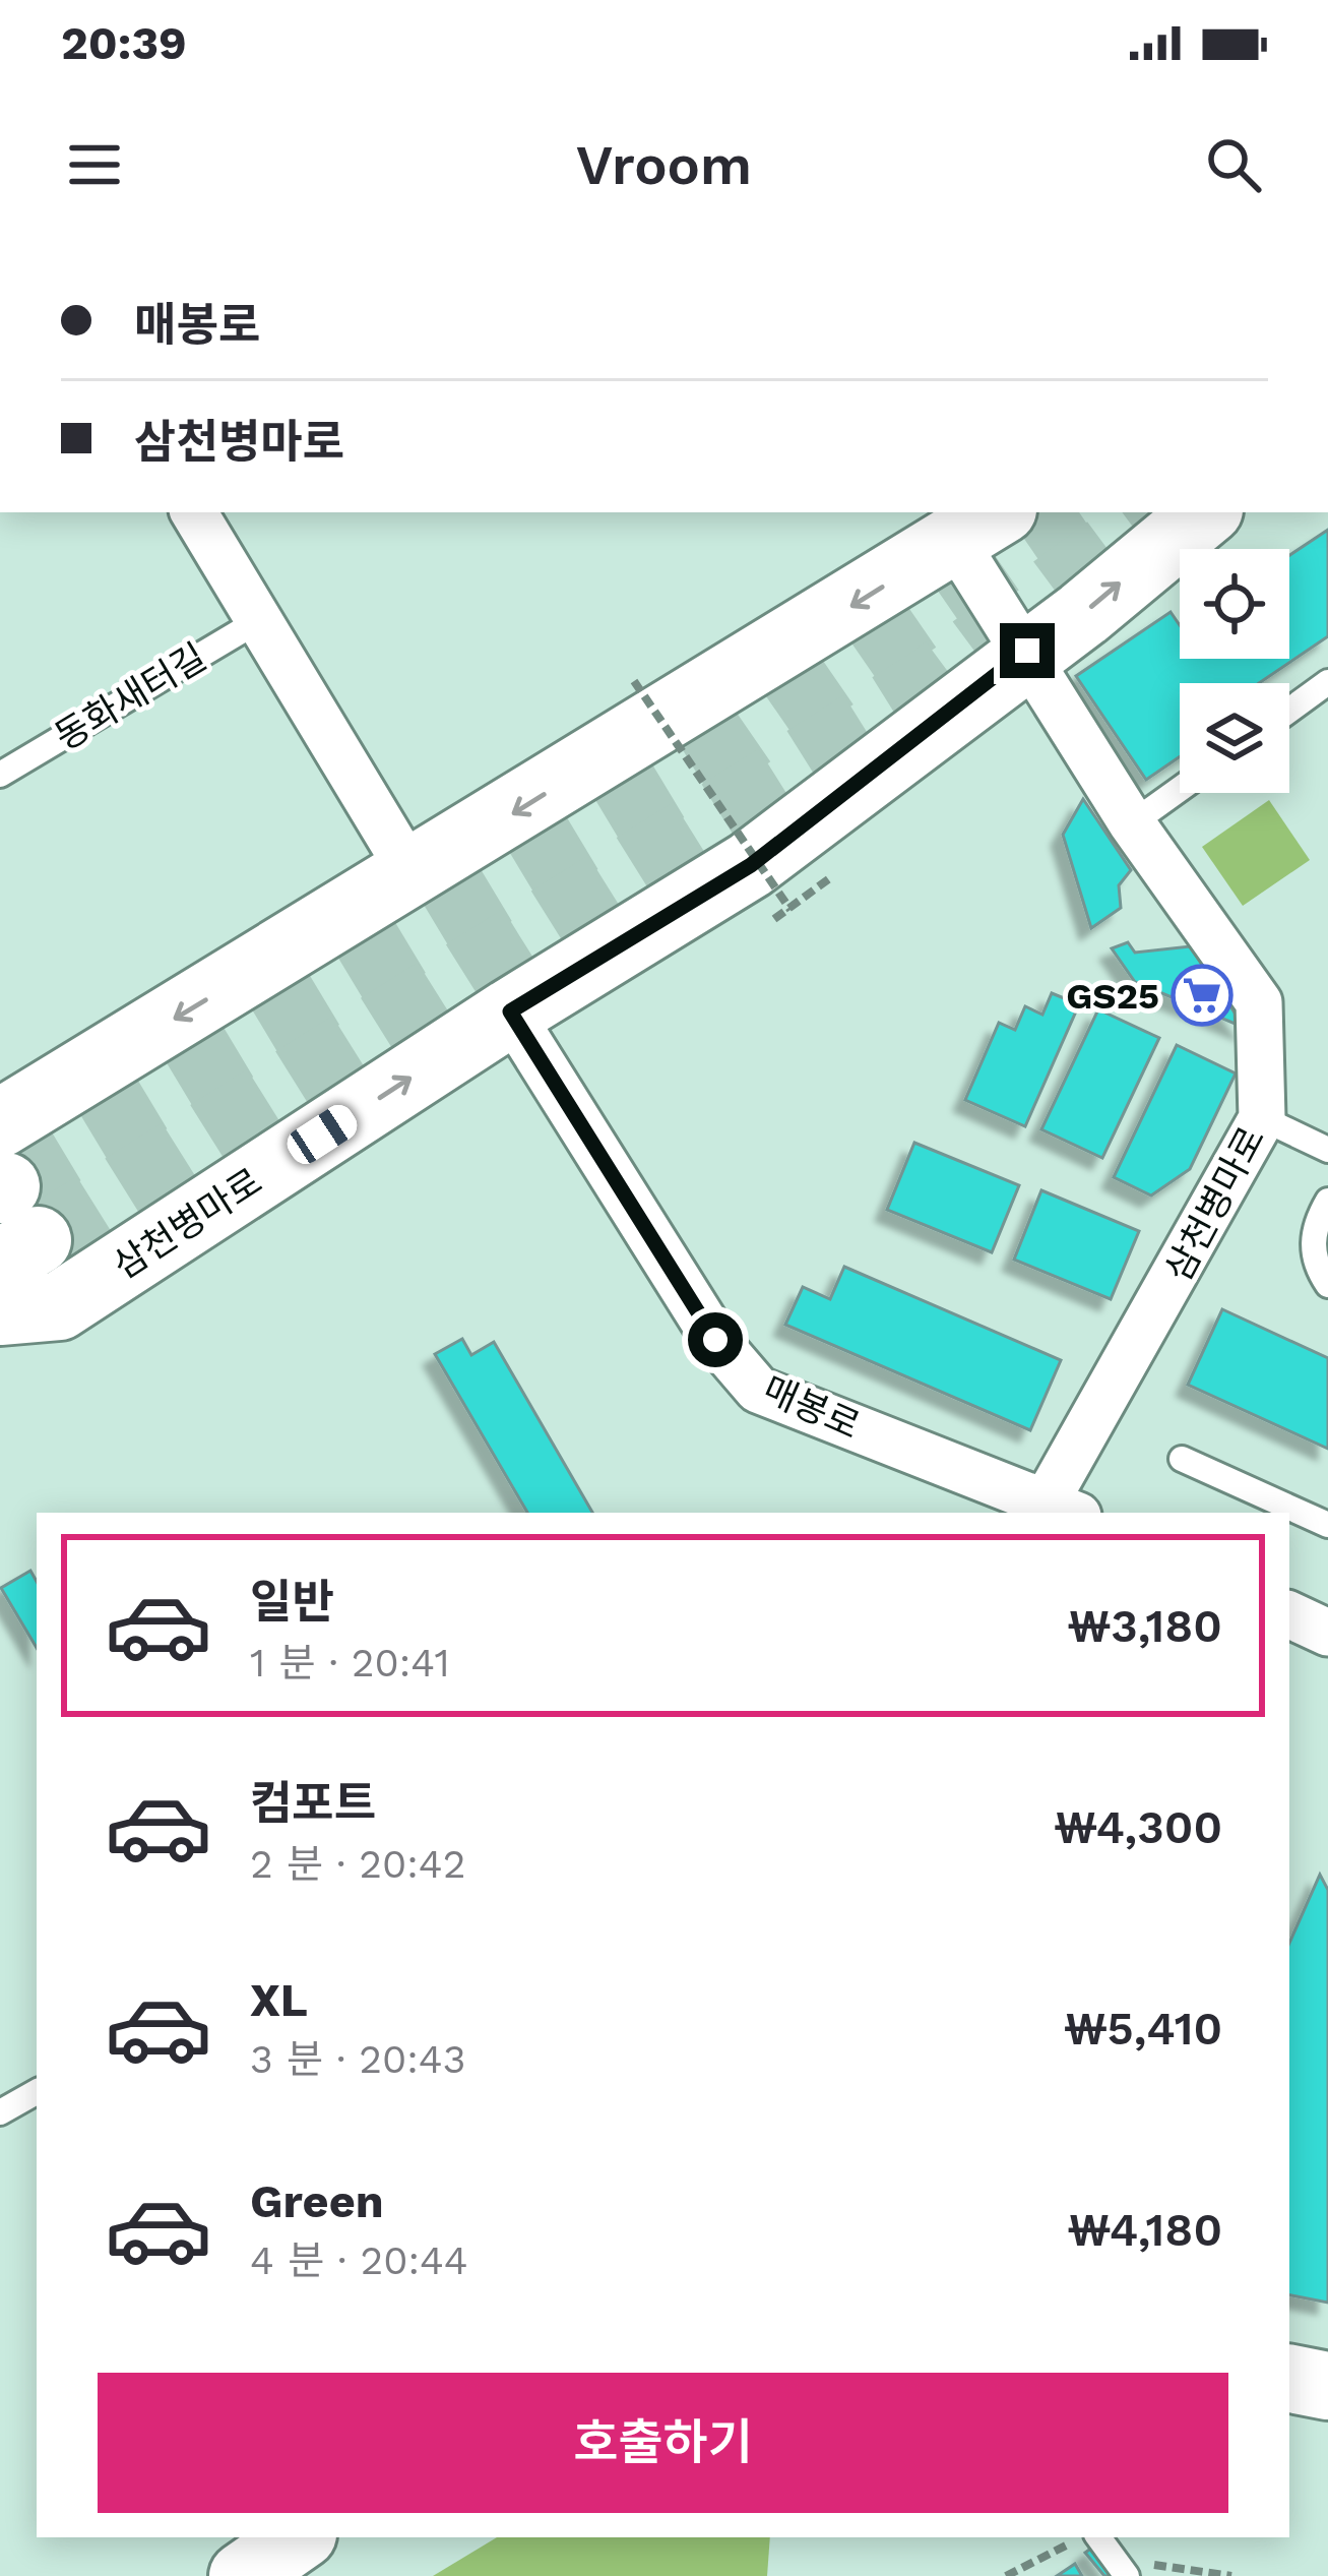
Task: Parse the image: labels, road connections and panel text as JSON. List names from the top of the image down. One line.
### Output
{"streets":{"main road":["삼천병마로"],"street":["매봉로"],"lane":["동화새터길"]},"crossings":[["삼천병마로","매봉로"]],"places":{"supermarket":["GS25"]},"page":{"status":"20:39","header":"Vroom","banner":["매봉로","삼천병마로"],"list":[{"name":"일반","note":"1 분 · 20:41","value":"₩3,180"},{"name":"컴포트","note":"2 분 · 20:42","value":"₩4,300"},{"name":"XL","note":"3 분 · 20:43","value":"₩5,410"},{"name":"Green","note":"4 분 · 20:44","value":"₩4,180"}],"buttons":"호출하기"}}
